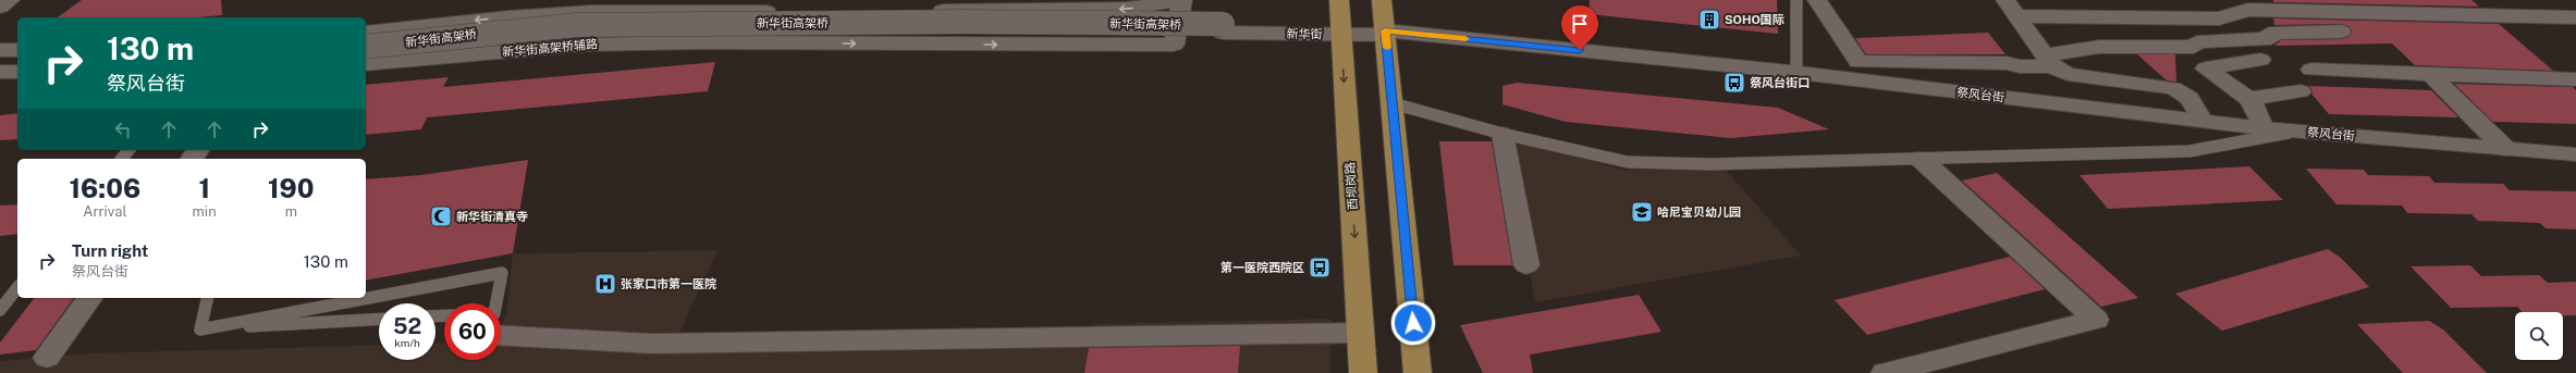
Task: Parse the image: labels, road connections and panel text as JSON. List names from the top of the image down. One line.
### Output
{"streets":{"main road":["西坝岗路"],"street":["新华街高架桥","新华街","新华街高架桥辅路","祭风台街"]},"crossings":[["新华街高架桥","新华街"],["新华街","祭风台街"],["新华街","西坝岗路"]],"places":{"building":["SOHO国际"],"bus stop":["祭风台街口","第一医院西院区"],"school or university":["哈尼宝贝幼儿园"],"mosque":["新华街清真寺"],"hospital":["张家口市第一医院"]},"page":{"turn":["130 m","祭风台街"],"eta":["16:06","Arrival","1","min","190","m"],"list":[{"name":"Turn right","note":"祭风台街","value":"130 m"}],"speed":"52 km/h","limit":"60"}}
